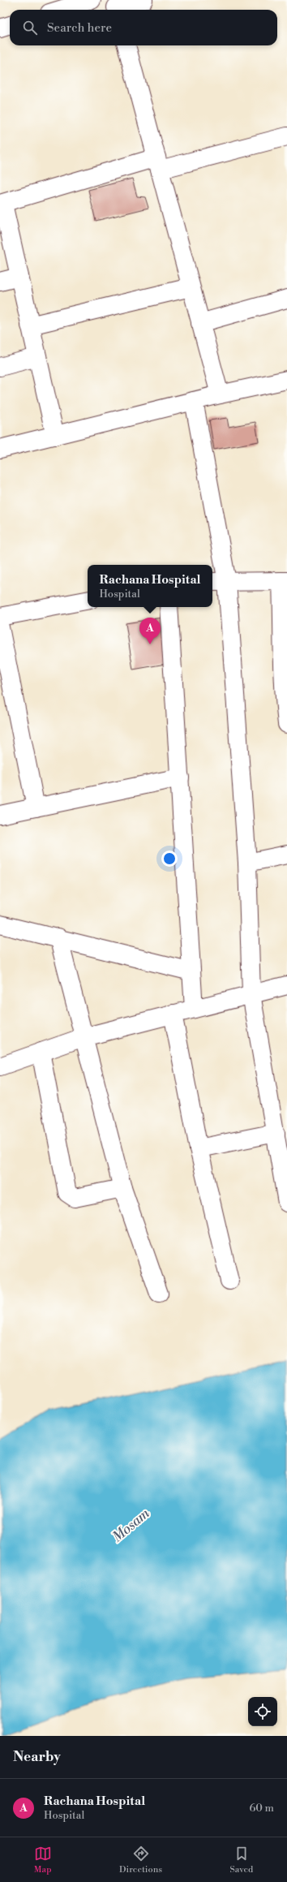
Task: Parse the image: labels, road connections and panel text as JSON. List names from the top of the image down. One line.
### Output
{"water":["Mosam"],"page":{"search":"Search here","popup":["Rachana Hospital","Hospital"],"pins":"A","heading":"Nearby","list":[{"mark":"A","name":"Rachana Hospital","note":"Hospital","value":"60 m"}],"nav":["Map","Directions","Saved"]}}
